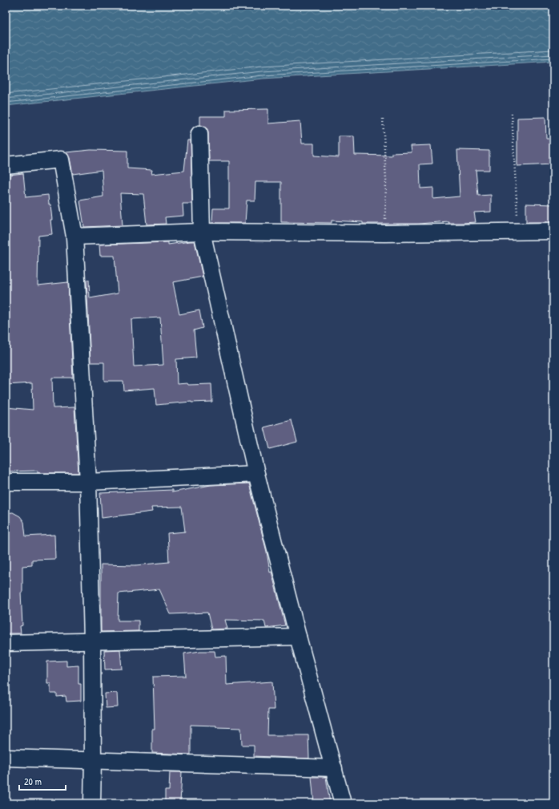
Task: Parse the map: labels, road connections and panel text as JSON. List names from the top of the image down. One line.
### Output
{"scale_bar":"20 m"}
